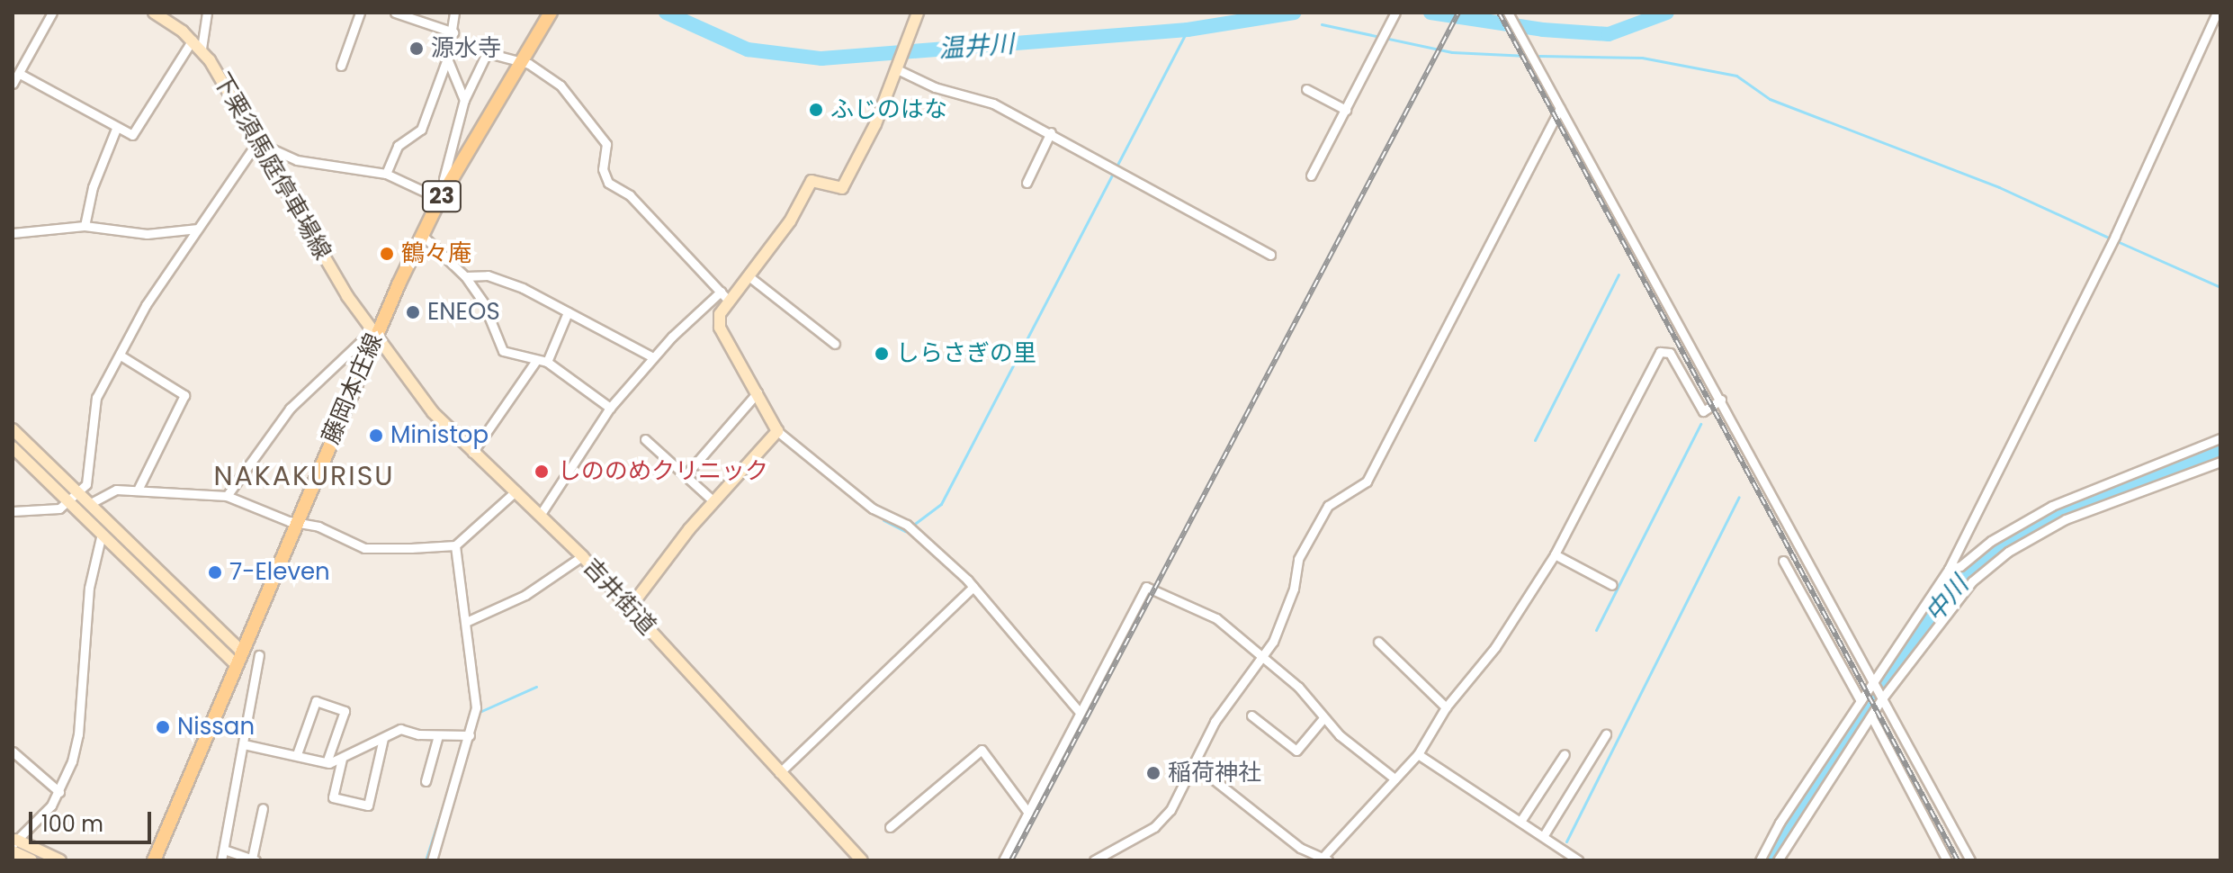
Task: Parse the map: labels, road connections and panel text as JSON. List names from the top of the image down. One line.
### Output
{"streets":{"main road":["23","藤岡本庄線"],"street":["下栗須馬庭停車場線","吉井街道"]},"crossings":[["下栗須馬庭停車場線","藤岡本庄線"],["下栗須馬庭停車場線","吉井街道"],["藤岡本庄線","吉井街道"]],"districts":["NAKAKURISU"],"water":["温井川","中川"],"places":["源水寺","ふじのはな","鶴々庵","ENEOS","しらさぎの里","Ministop","しののめクリニック","7-Eleven","Nissan","稲荷神社"],"scale_bar":"100 m"}
